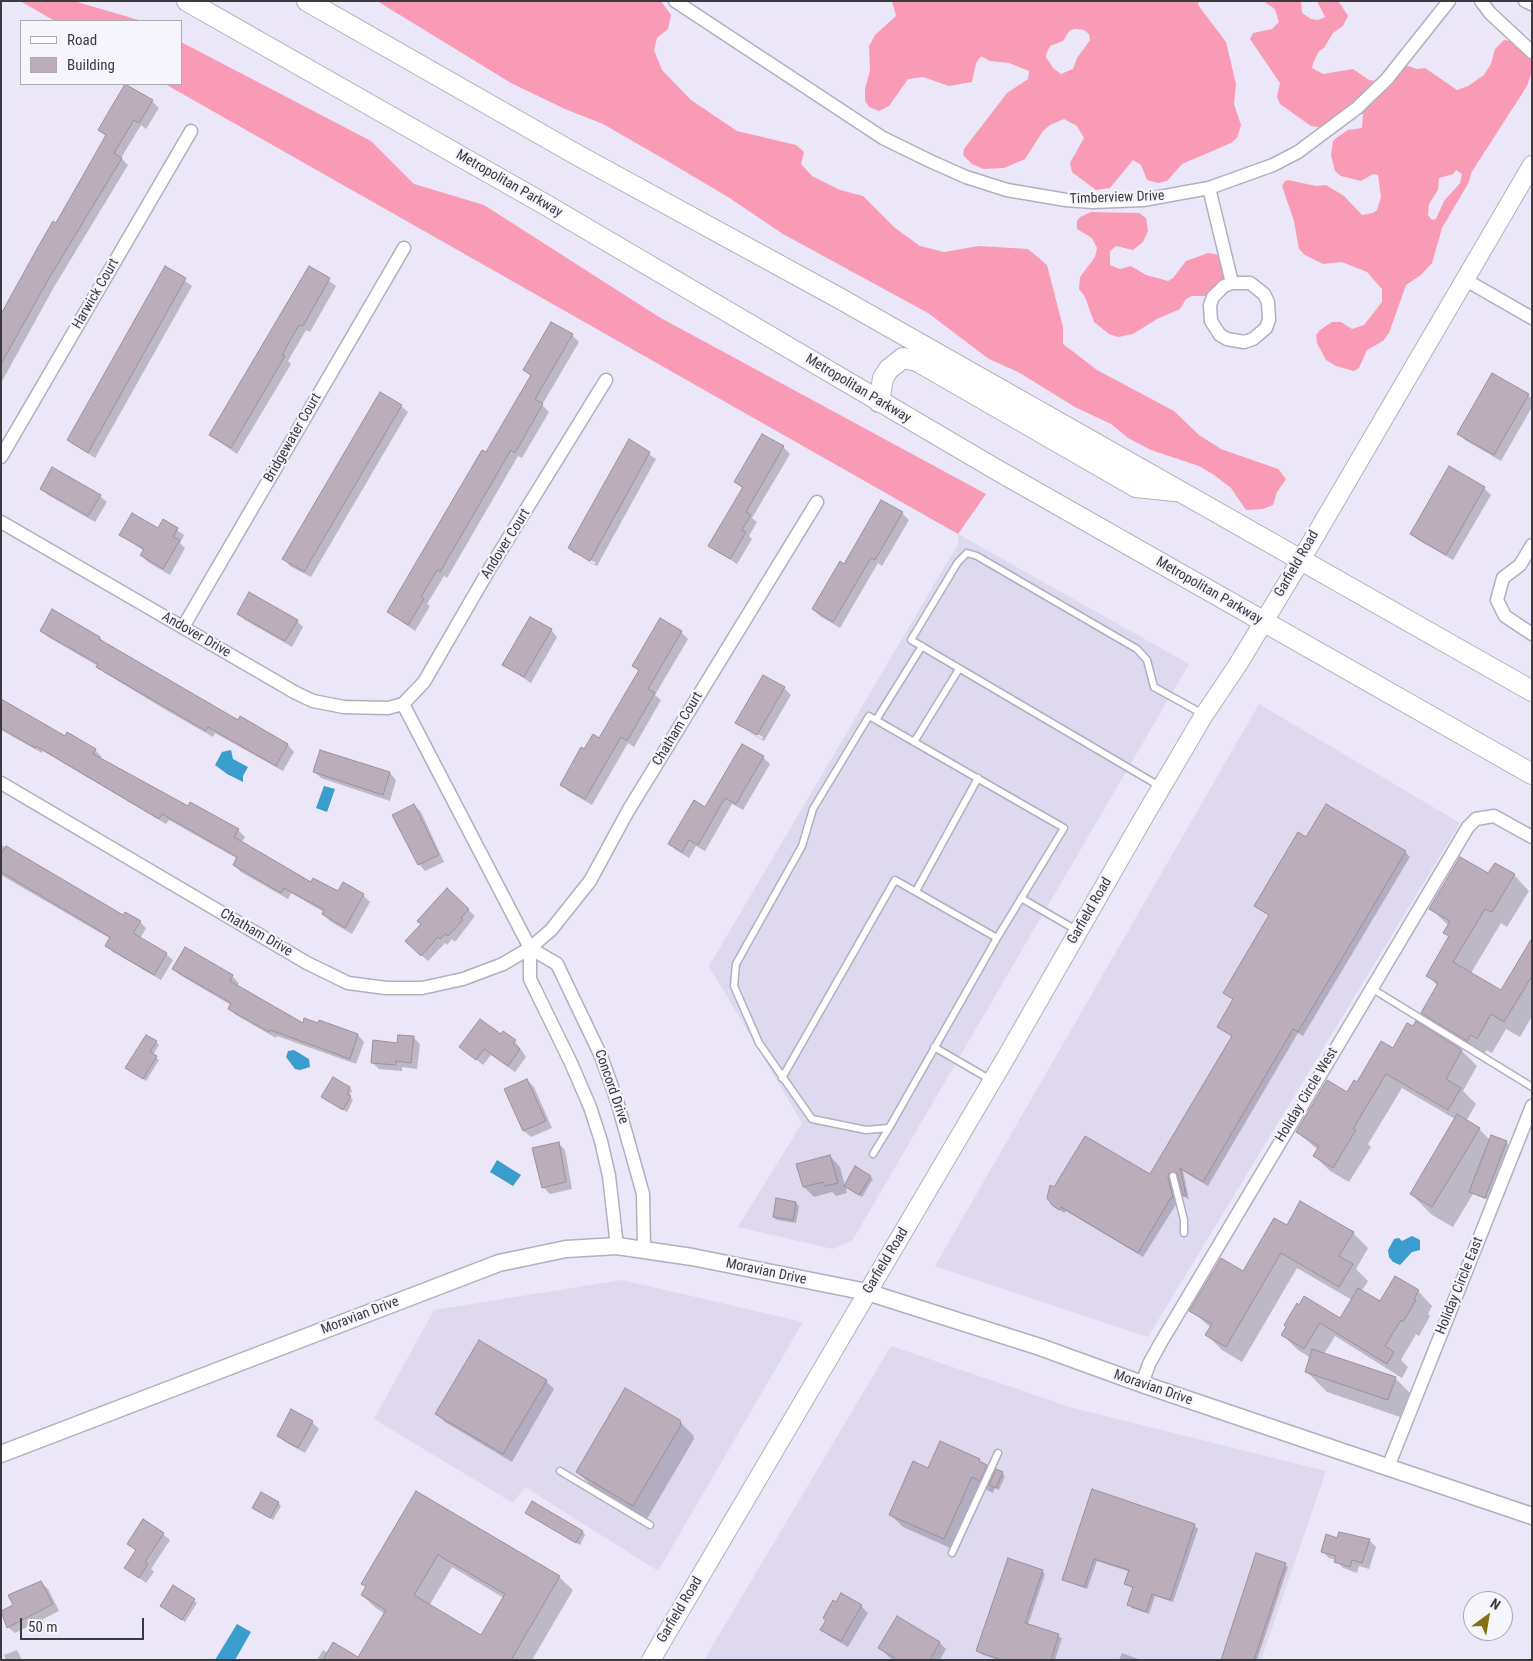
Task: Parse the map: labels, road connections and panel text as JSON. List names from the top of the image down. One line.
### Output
{"streets":{"main road":["Metropolitan Parkway","Garfield Road"],"street":["Timberview Drive","Harwick Court","Bridgewater Court","Andover Court","Andover Drive","Chatham Court","Chatham Drive","Concord Drive","Holiday Circle West","Moravian Drive","Holiday Circle East"]},"crossings":[["Metropolitan Parkway","Garfield Road"],["Bridgewater Court","Andover Drive"],["Andover Court","Andover Drive"],["Andover Court","Concord Drive"],["Garfield Road","Moravian Drive"],["Andover Drive","Concord Drive"],["Chatham Court","Chatham Drive"],["Chatham Court","Concord Drive"],["Chatham Drive","Concord Drive"],["Concord Drive","Moravian Drive"],["Holiday Circle West","Moravian Drive"],["Moravian Drive","Holiday Circle East"]],"legend":["Road","Building"],"scale_bar":"50 m","north":"top right"}
